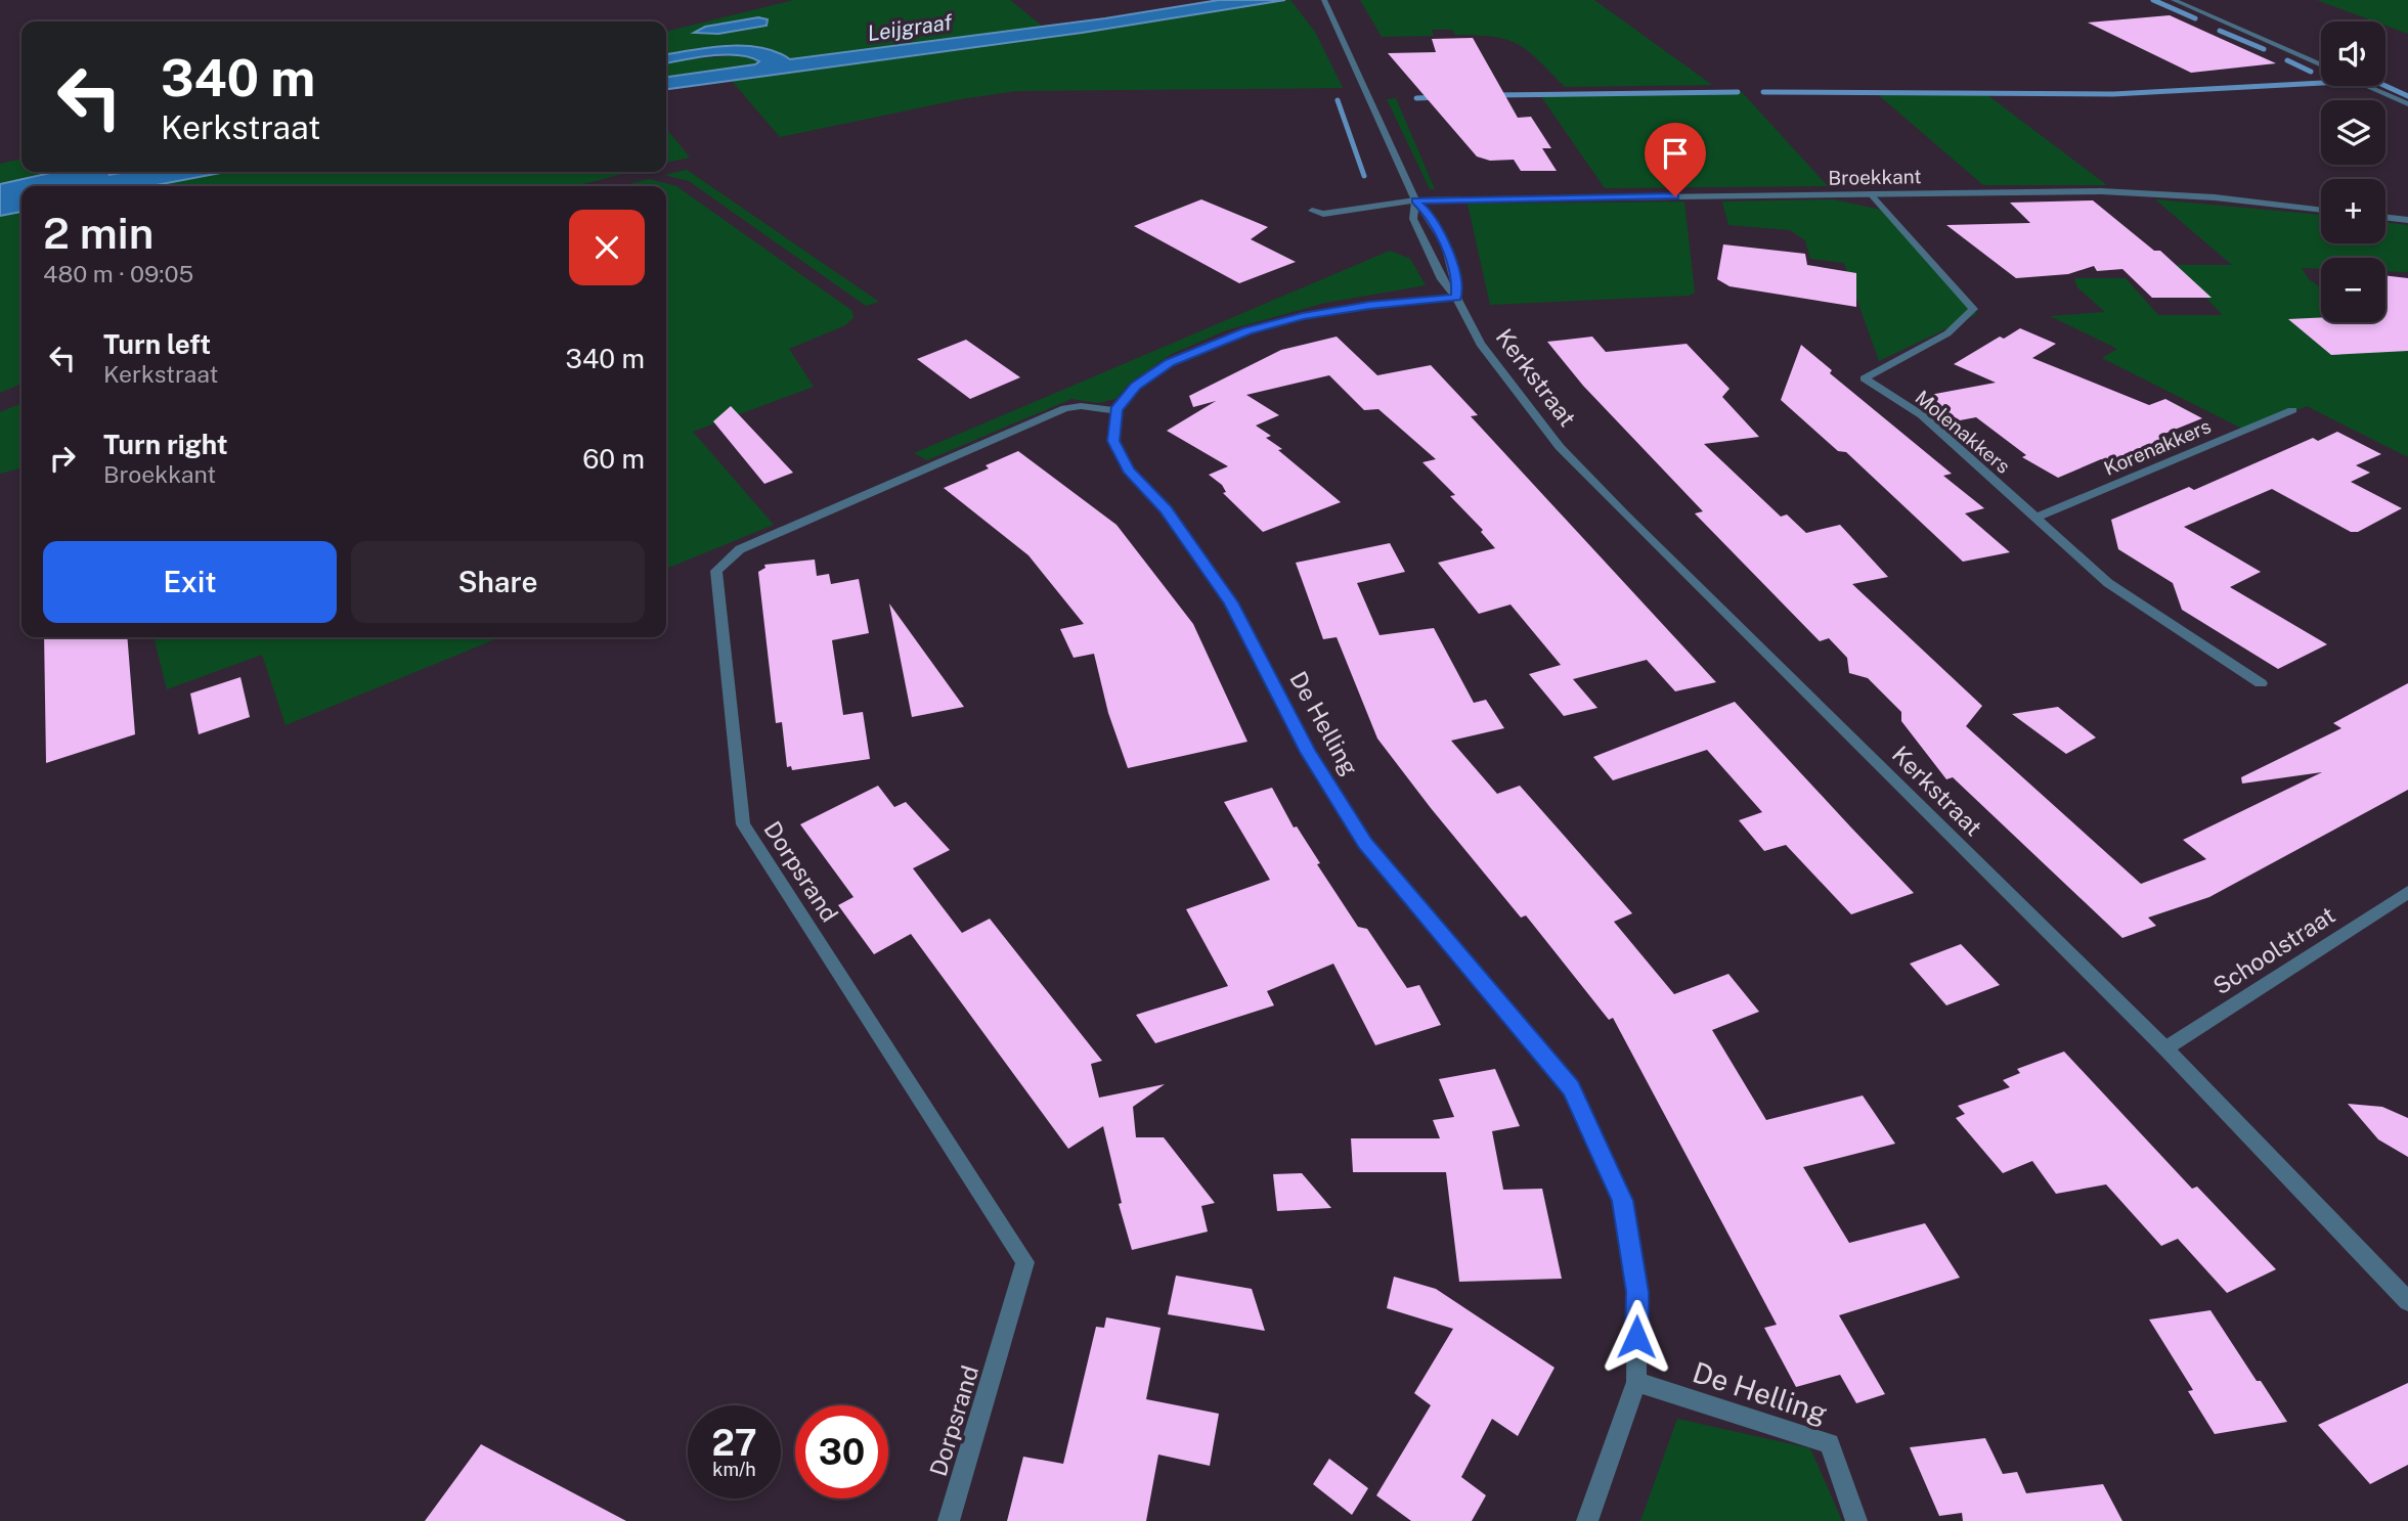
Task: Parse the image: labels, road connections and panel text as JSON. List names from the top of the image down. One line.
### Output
{"streets":{"street":["Broekkant","Kerkstraat","Molenakkers","Korenakkers","De Helling","Dorpsrand","Schoolstraat"]},"crossings":[["Broekkant","Kerkstraat"],["Broekkant","Molenakkers"],["Kerkstraat","Schoolstraat"],["Molenakkers","Korenakkers"],["De Helling","Dorpsrand"]],"water":["Leijgraaf"],"page":{"map_buttons":["+","−"],"turn":["340 m","Kerkstraat"],"heading":["2 min","480 m · 09:05"],"list":[{"name":"Turn left","note":"Kerkstraat","value":"340 m"},{"name":"Turn right","note":"Broekkant","value":"60 m"}],"buttons":["Exit","Share"],"speed":"27 km/h","limit":"30"}}
